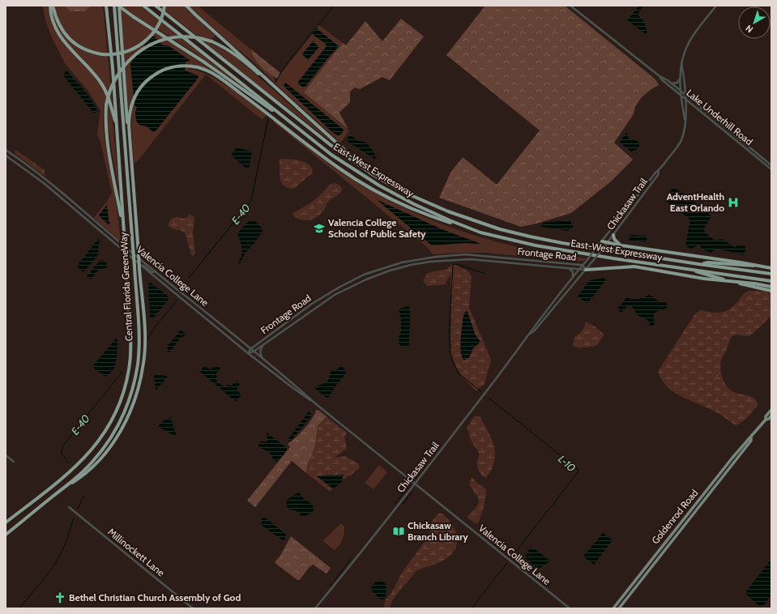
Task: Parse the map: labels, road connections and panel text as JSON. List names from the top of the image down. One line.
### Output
{"streets":{"highway":["East-West Expressway","Central Florida GreeneWay"],"main road":["Goldenrod Road"],"street":["Lake Underhill Road","Chickasaw Trail","Frontage Road","Valencia College Lane","Millinockett Lane"]},"crossings":[["Lake Underhill Road","Chickasaw Trail"],["Chickasaw Trail","Frontage Road"],["Chickasaw Trail","Valencia College Lane"],["Frontage Road","Valencia College Lane"]],"water":["E-40","L-10"],"places":{"hospital":["AdventHealth East Orlando"],"school or university":["Valencia College School of Public Safety"],"library":["Chickasaw Branch Library"],"church":["Bethel Christian Church Assembly of God"]},"north":"bottom left"}
